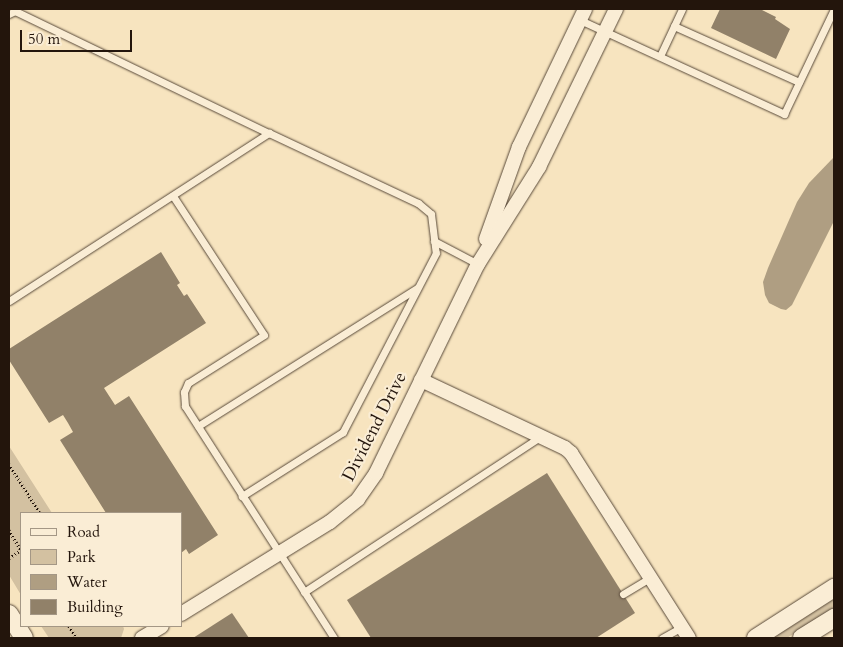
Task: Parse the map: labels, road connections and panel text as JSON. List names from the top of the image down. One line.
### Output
{"streets":{"street":["Dividend Drive"]},"legend":["Road","Park","Water","Building"],"scale_bar":"50 m"}
